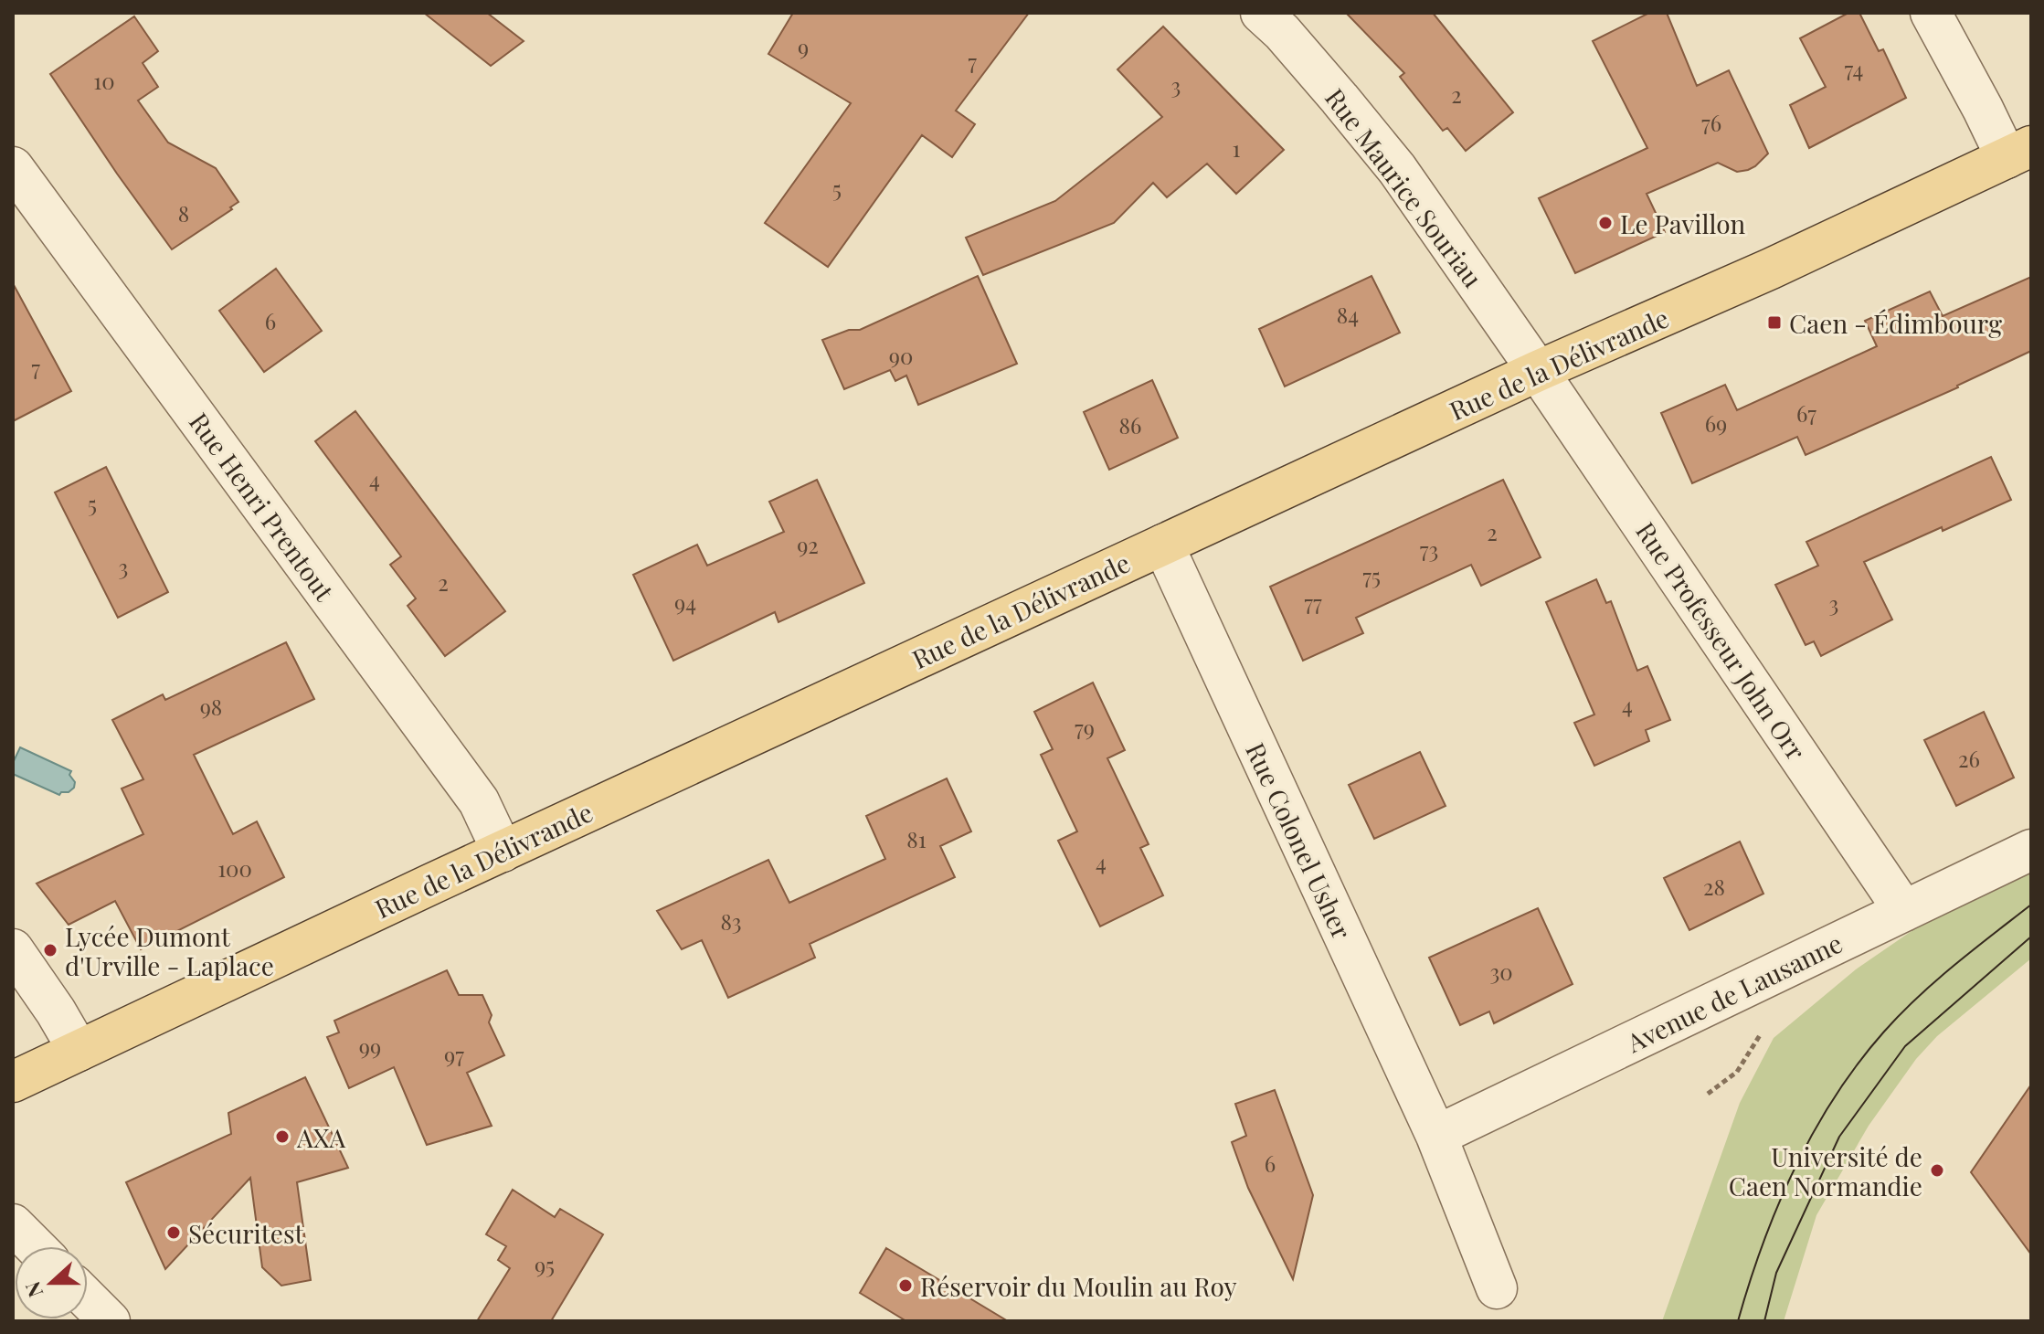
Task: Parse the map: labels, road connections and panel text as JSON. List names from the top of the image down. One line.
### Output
{"streets":{"main road":["Rue de la Délivrande"],"street":["Rue Maurice Souriau","Rue Henri Prentout","Rue Professeur John Orr","Rue Colonel Usher","Avenue de Lausanne"]},"crossings":[["Rue Maurice Souriau","Rue de la Délivrande"],["Rue Maurice Souriau","Rue Professeur John Orr"],["Rue de la Délivrande","Rue Henri Prentout"],["Rue de la Délivrande","Rue Professeur John Orr"],["Rue de la Délivrande","Rue Colonel Usher"],["Rue Professeur John Orr","Avenue de Lausanne"],["Rue Colonel Usher","Avenue de Lausanne"]],"places":{"other":["Le Pavillon","Lycée Dumont d'Urville - Laplace","AXA","Université de Caen Normandie","Sécuritest","Réservoir du Moulin au Roy"],"transit":["Caen - Édimbourg"]},"house_numbers":["9","7","74","10","3","2","76","1","5","8","84","6","90","7","67","69","86","4","5","2","92","73","3","75","2","94","77","3","4","98","79","26","81","4","100","28","83","30","99","97","6","95"],"north":"left"}
